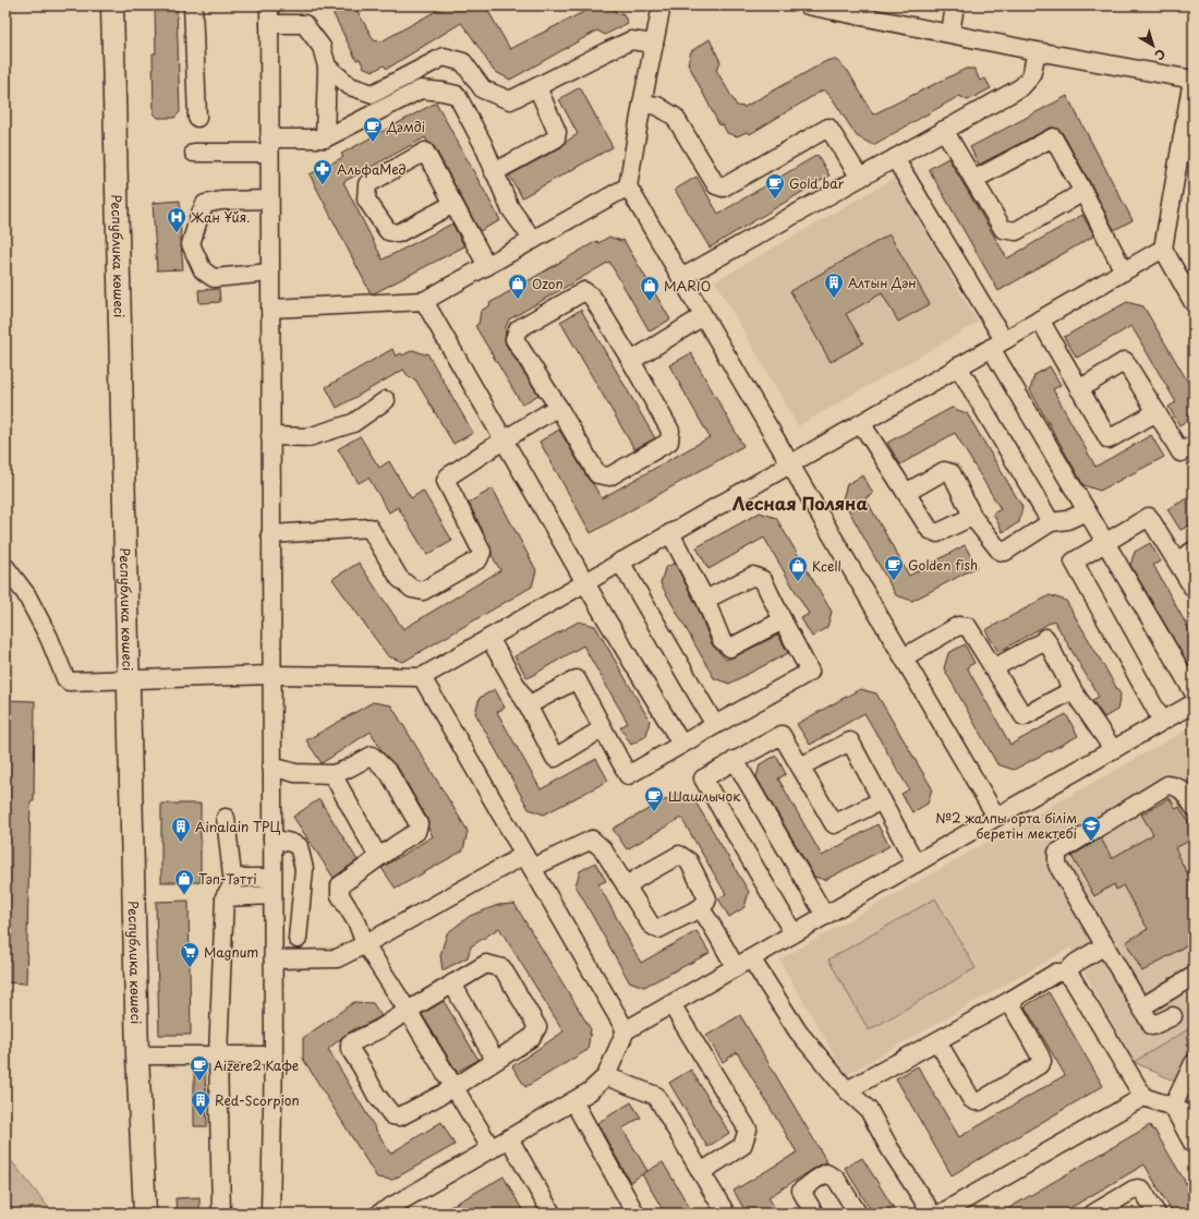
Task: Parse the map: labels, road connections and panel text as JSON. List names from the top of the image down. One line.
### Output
{"streets":{"main road":["Республика көшесі"]},"districts":["Лесная Поляна"],"places":{"cafe":["Дәмді","Gold bar","Golden fish","Шашлычок","Aizere2 Кафе"],"pharmacy":["АльфаМед"],"hospital":["Жан Ұйя."],"building":["Алтын Дән","Ainalain ТРЦ","Red-Scorpion"],"shop":["Ozon","MARIO","Kcell","Тәп-Тәтті"],"school or university":["№2 жалпы орта білім беретін мектебі"],"supermarket":["Magnum"]},"north":"bottom right"}
